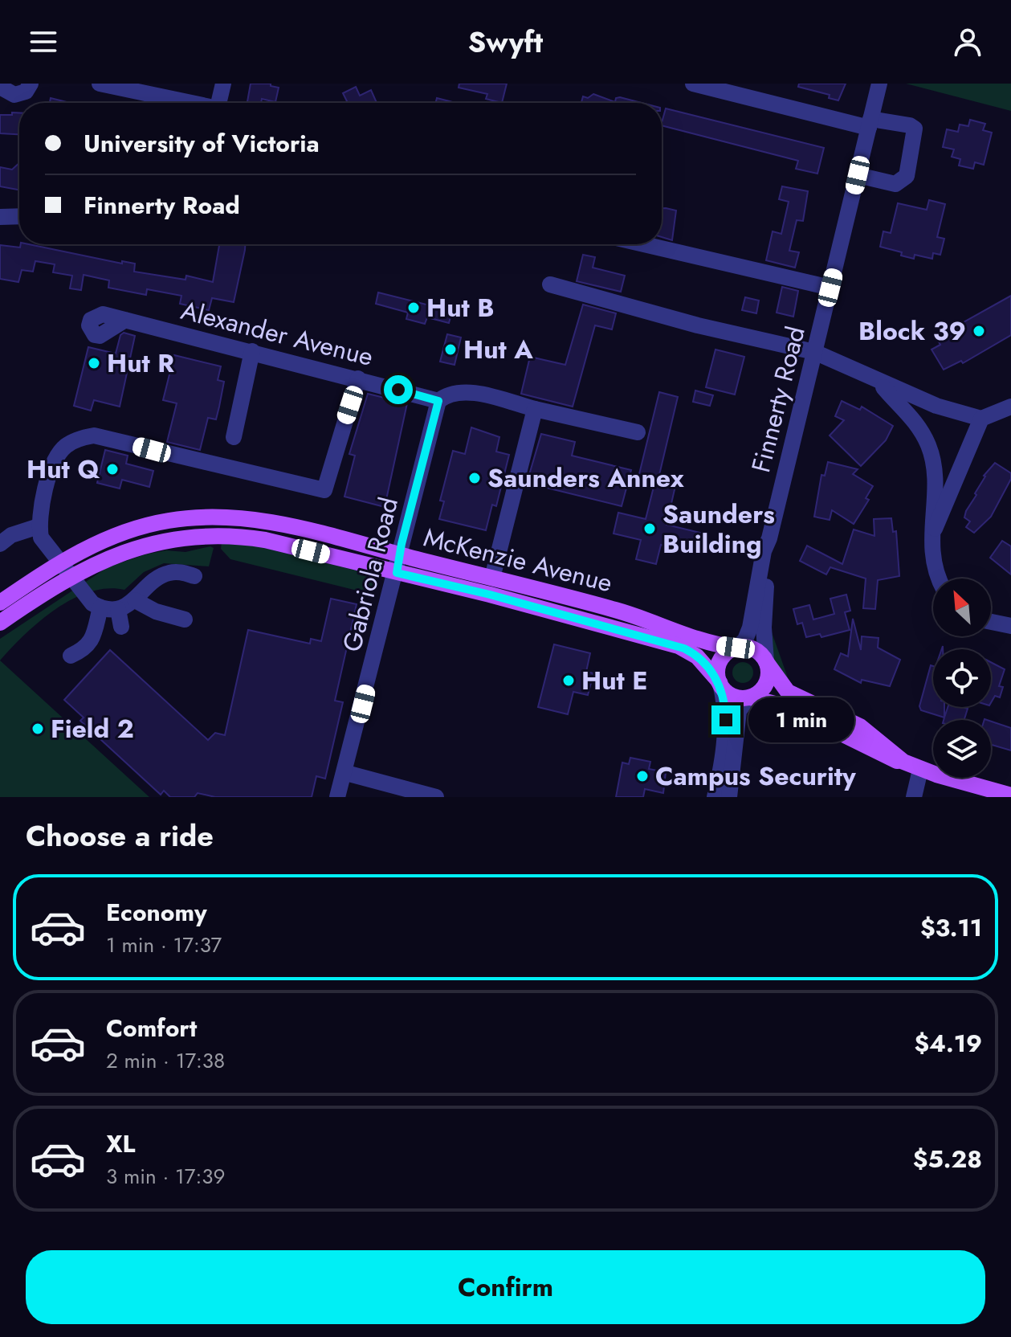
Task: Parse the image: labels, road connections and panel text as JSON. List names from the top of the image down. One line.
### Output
{"streets":{"main road":["McKenzie Avenue"],"street":["Alexander Avenue","Finnerty Road","Gabriola Road"]},"crossings":[["Alexander Avenue","Gabriola Road"],["Finnerty Road","McKenzie Avenue"],["McKenzie Avenue","Gabriola Road"]],"places":["Hut B","Block 39","Hut A","Hut R","Hut Q","Saunders Annex","Saunders Building","Hut E","Field 2","Campus Security"],"north":"top left","page":{"header":"Swyft","banner":["University of Victoria","Finnerty Road"],"bubble":"1 min","heading":"Choose a ride","list":[{"name":"Economy","note":"1 min · 17:37","value":"$3.11"},{"name":"Comfort","note":"2 min · 17:38","value":"$4.19"},{"name":"XL","note":"3 min · 17:39","value":"$5.28"}],"buttons":"Confirm"}}
